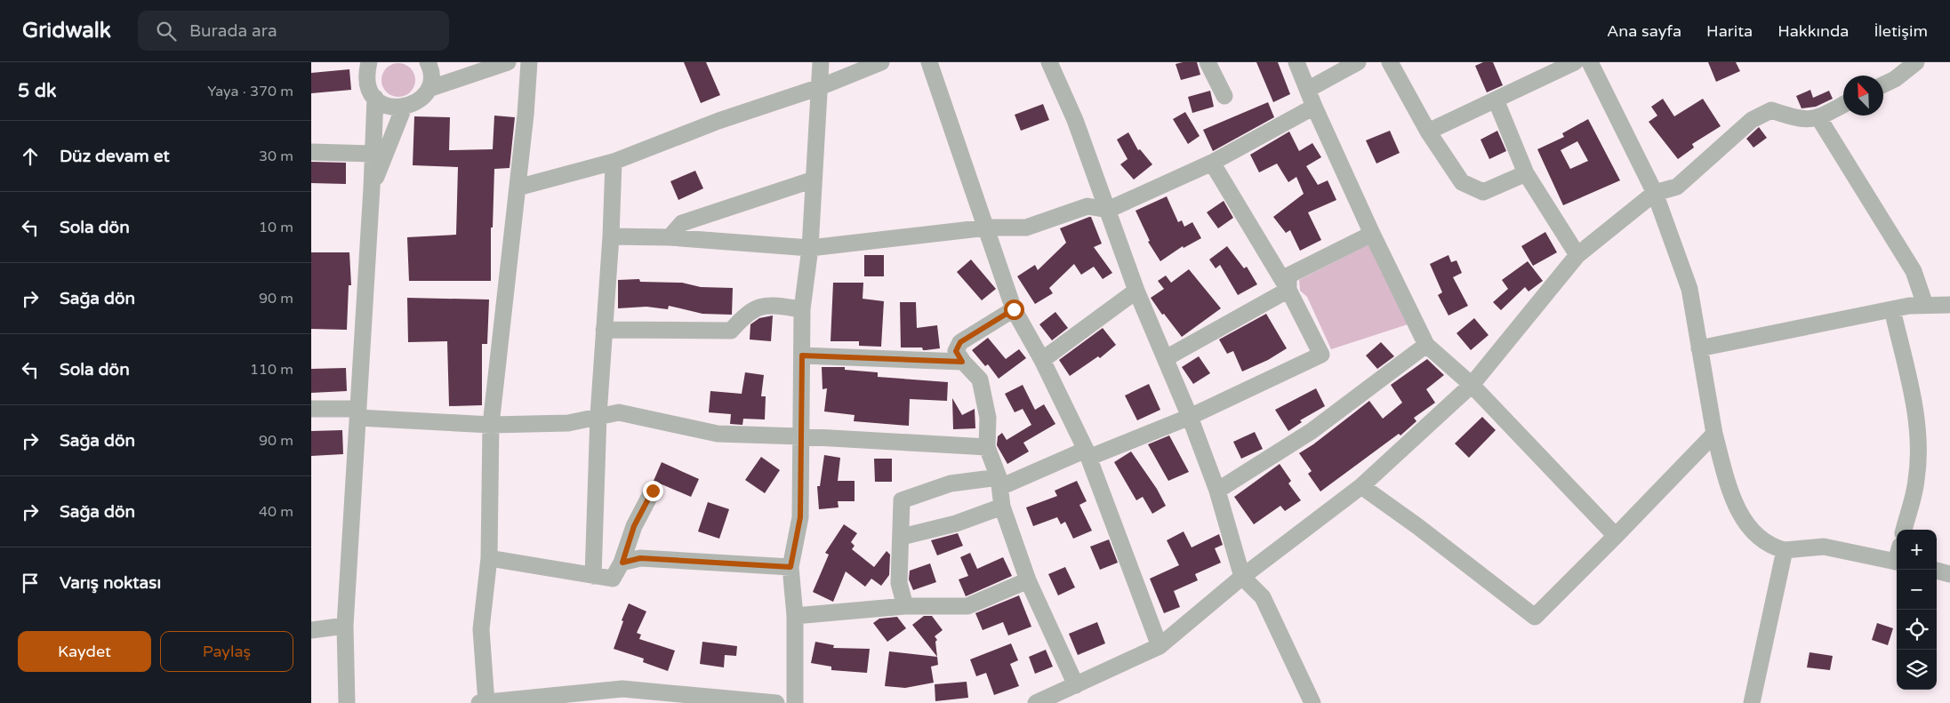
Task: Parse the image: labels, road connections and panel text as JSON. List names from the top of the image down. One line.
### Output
{"north":"top left","page":{"header":"Gridwalk","search":"Burada ara","nav":["Ana sayfa","Harita","Hakkında","İletişim"],"heading":["5 dk","Yaya · 370 m"],"list":[["Düz devam et","30 m"],["Sola dön","10 m"],["Sağa dön","90 m"],["Sola dön","110 m"],["Sağa dön","90 m"],["Sağa dön","40 m"],"Varış noktası"],"map_buttons":["+","−"],"buttons":["Kaydet","Paylaş"]}}
